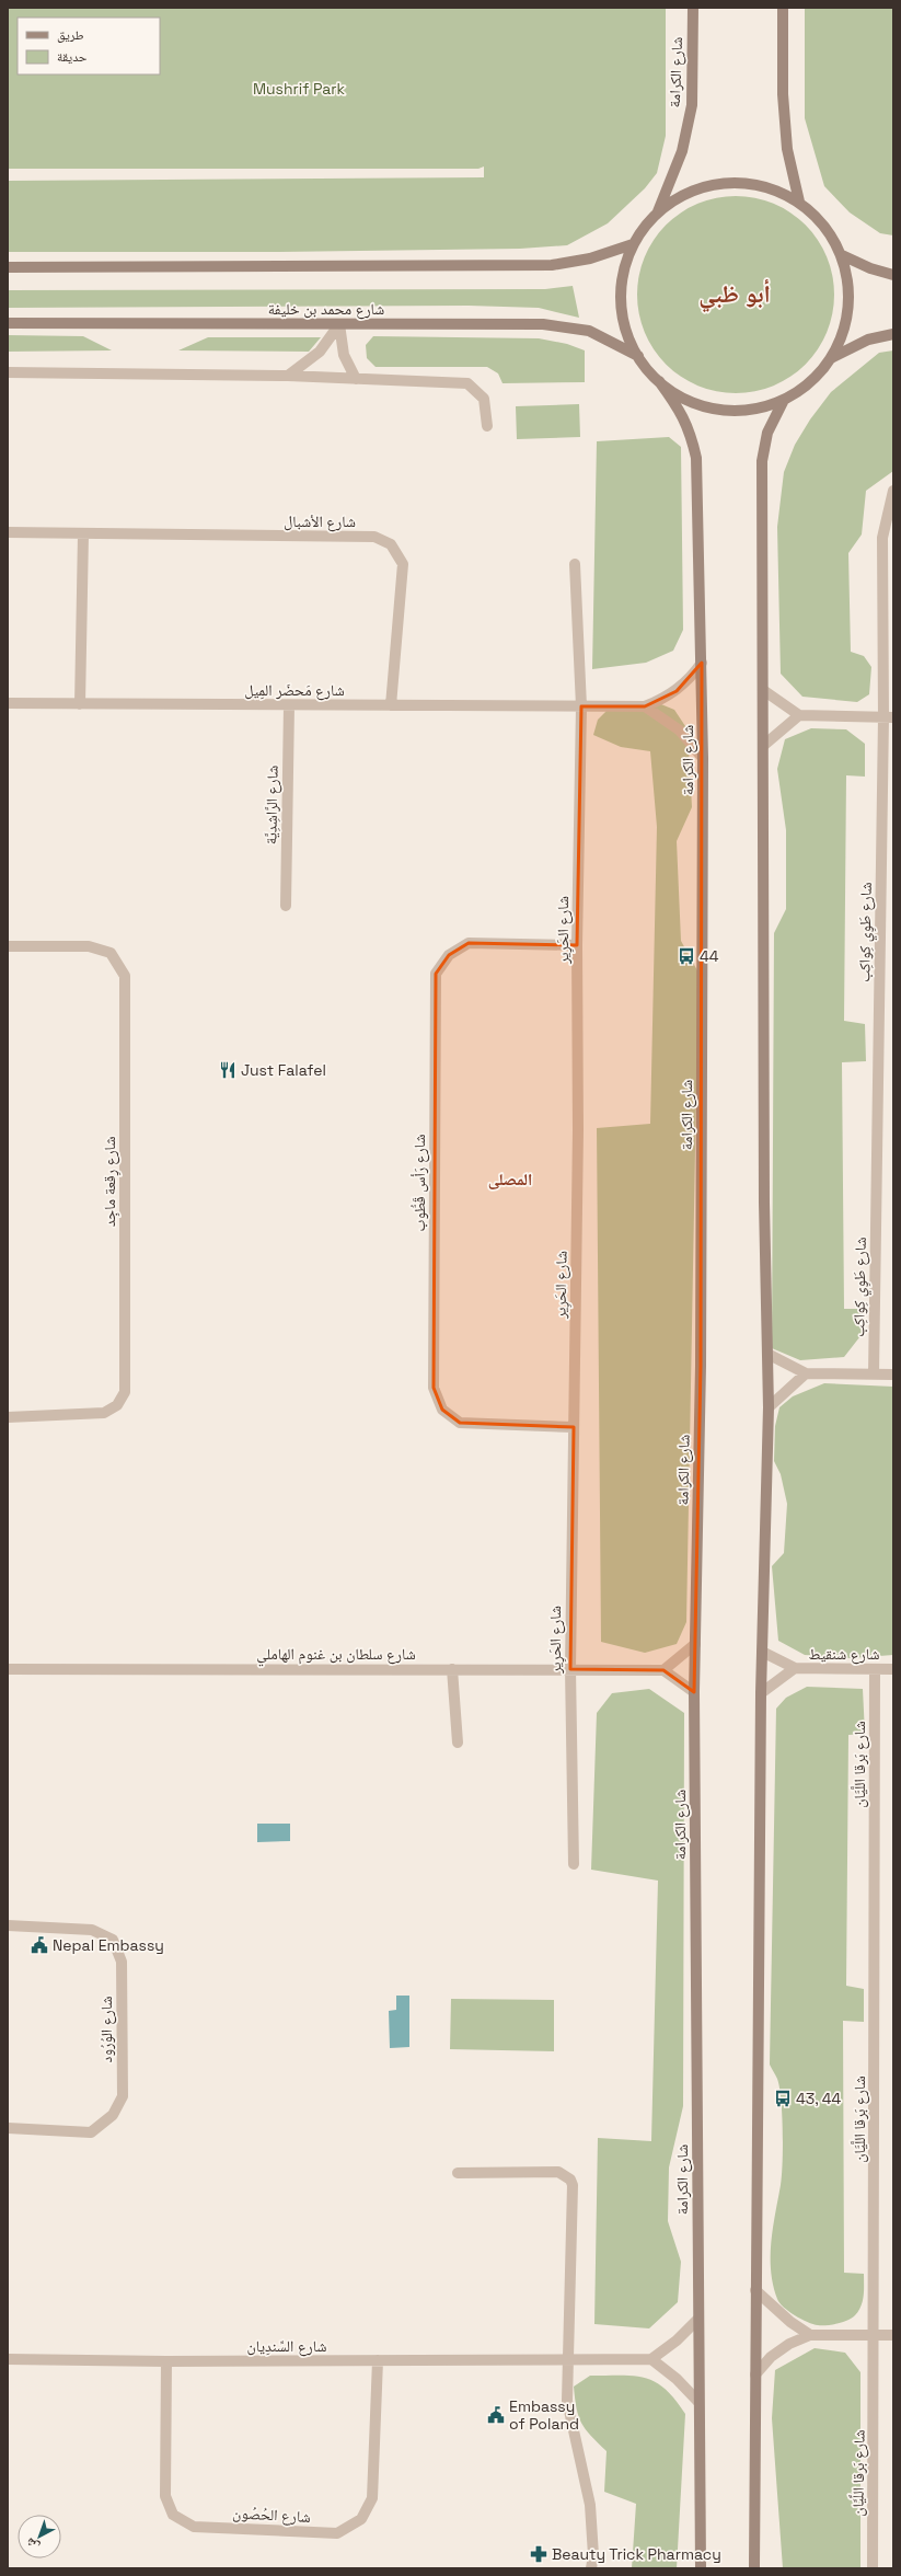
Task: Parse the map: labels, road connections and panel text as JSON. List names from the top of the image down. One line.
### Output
{"streets":{"main road":["شارع الكرامة","شارع محمد بن خليفة"],"street":["شارع الأشبال","شارع مَحضَر المِيل","شارع الرَّاشِدِيَّة","شارع الحَرِير","شارع طَوِي كِواكِب","شارع رِقعة ماجِد","شارع رَأس قَطُّوب","شارع سلطان بن غنوم الهاملي","شارع شنقيط","شارع بَرقا اللَّيَّان","شارع الوُرُود","شارع السِّندِيان","شارع الحُصُون"]},"crossings":[["شارع الكرامة","شارع مَحضَر المِيل"],["شارع الأشبال","شارع مَحضَر المِيل"],["شارع مَحضَر المِيل","شارع الرَّاشِدِيَّة"],["شارع مَحضَر المِيل","شارع الحَرِير"],["شارع الحَرِير","شارع رَأس قَطُّوب"],["شارع الحَرِير","شارع سلطان بن غنوم الهاملي"],["شارع شنقيط","شارع بَرقا اللَّيَّان"],["شارع السِّندِيان","شارع الحُصُون"]],"districts":["أبو ظبي","المصلى"],"parks":["Mushrif Park"],"places":{"bus stop":["44","43, 44"],"restaurant":["Just Falafel"],"public building":["Nepal Embassy","Embassy of Poland"],"pharmacy":["Beauty Trick Pharmacy"]},"legend":["طريق","حديقة"],"north":"bottom left"}
